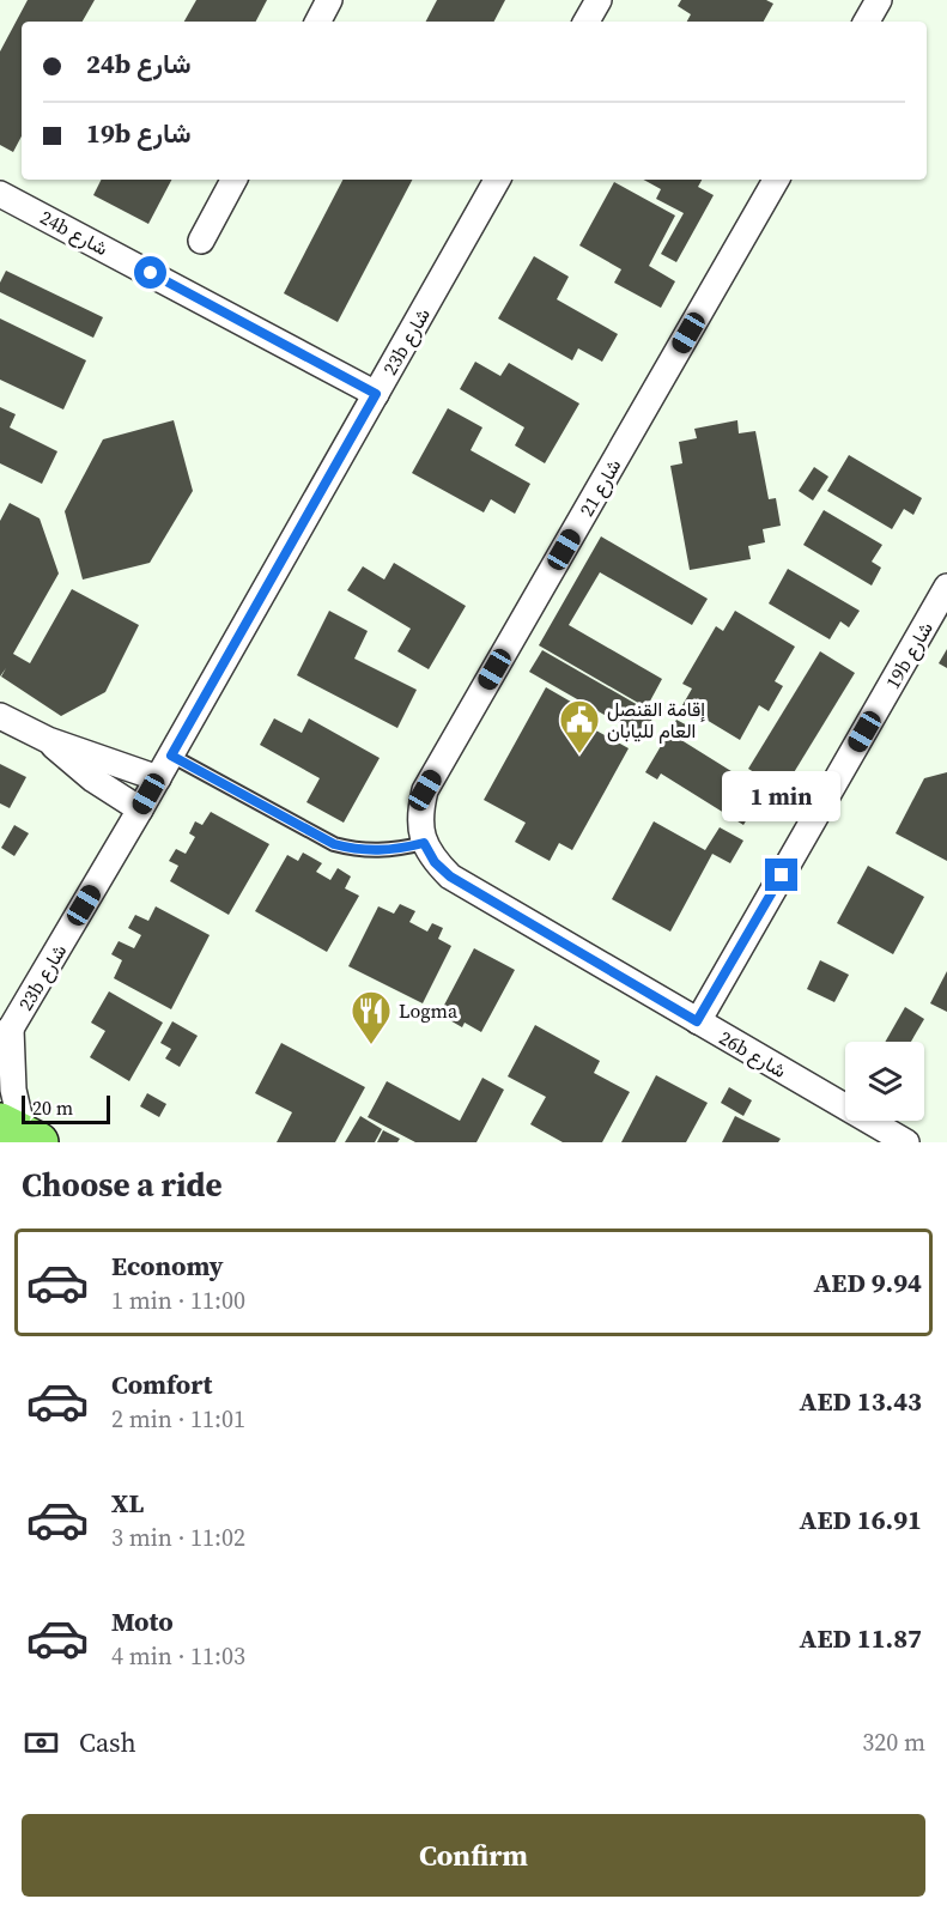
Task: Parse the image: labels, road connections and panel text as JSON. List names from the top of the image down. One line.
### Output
{"streets":{"street":["24b شارع","23b شارع","شارع 21","19b شارع","26b شارع"]},"crossings":[["24b شارع","23b شارع"],["شارع 21","26b شارع"],["19b شارع","26b شارع"]],"places":{"public building":["إقامة القنصل العام لليابان"],"restaurant":["Logma"]},"scale_bar":"20 m","page":{"banner":["24b شارع","19b شارع"],"bubble":"1 min","scale":"20 m","heading":"Choose a ride","list":[{"name":"Economy","note":"1 min · 11:00","value":"AED 9.94"},{"name":"Comfort","note":"2 min · 11:01","value":"AED 13.43"},{"name":"XL","note":"3 min · 11:02","value":"AED 16.91"},{"name":"Moto","note":"4 min · 11:03","value":"AED 11.87"}],"pay":["Cash","320 m"],"buttons":"Confirm"}}
